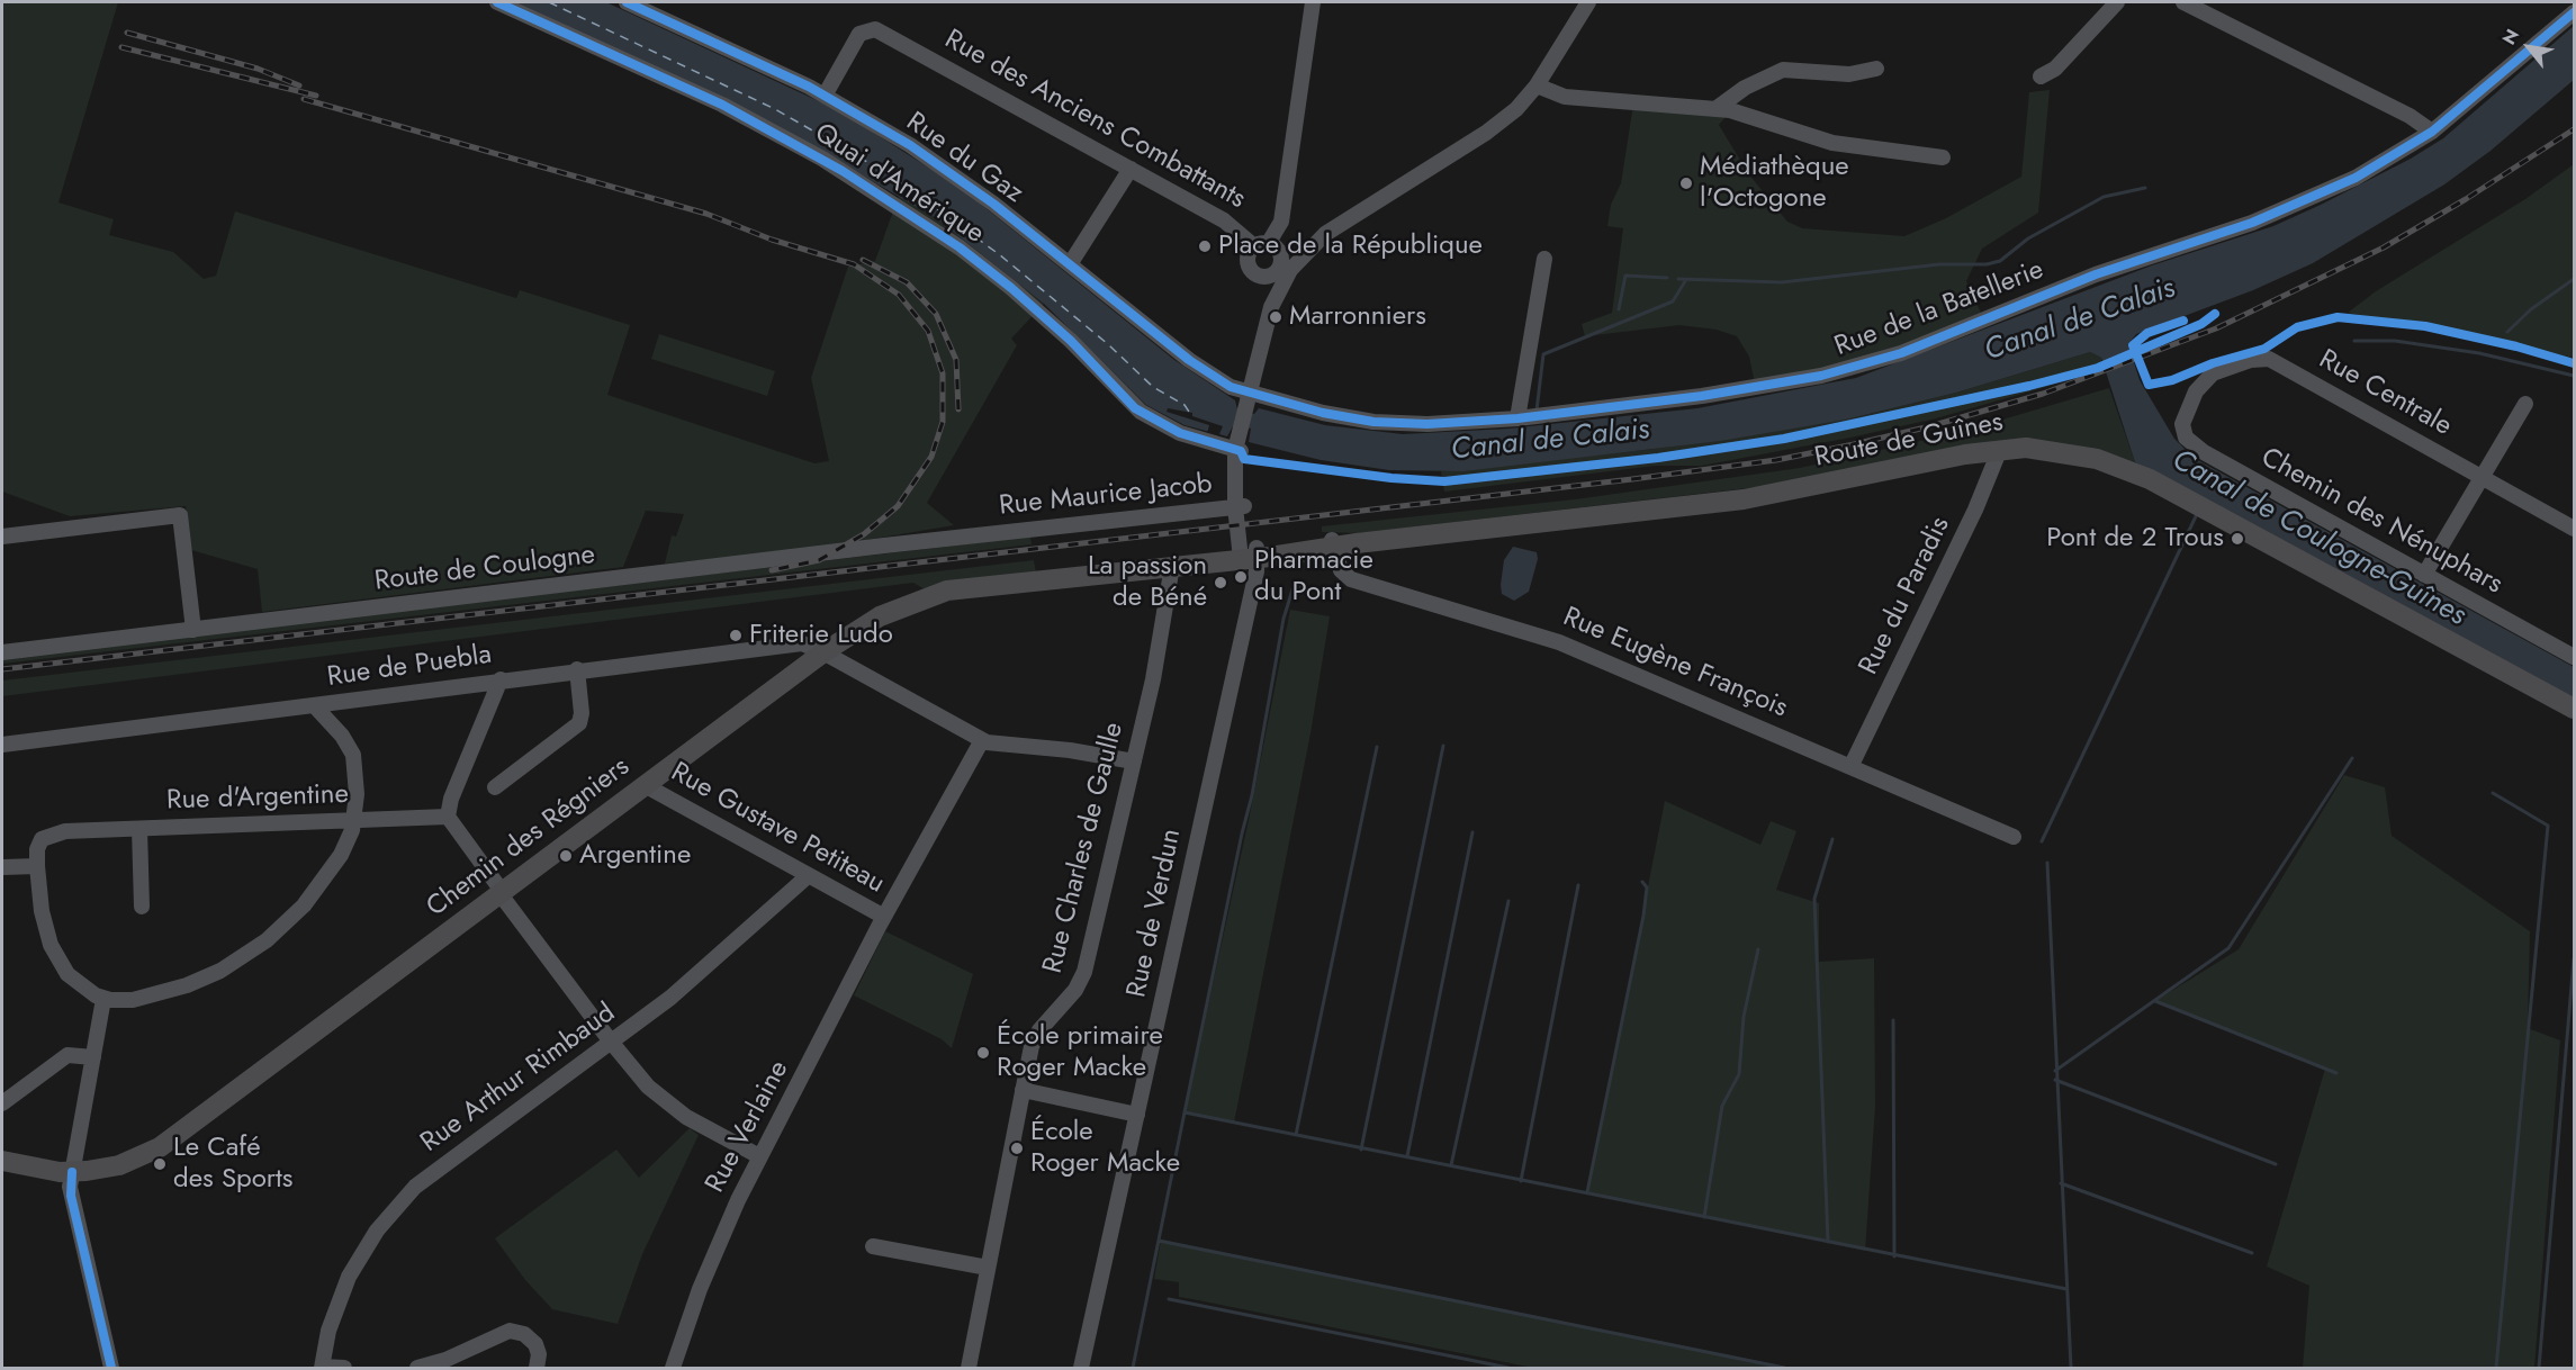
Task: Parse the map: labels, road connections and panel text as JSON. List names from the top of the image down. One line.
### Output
{"streets":{"main road":["Route de Guînes","Chemin des Régniers"],"street":["Rue des Anciens Combattants","Rue du Gaz","Quai d'Amérique","Rue de la Batellerie","Rue Centrale","Rue Maurice Jacob","Chemin des Nénuphars","Route de Coulogne","Rue du Paradis","Rue Eugène François","Rue de Puebla","Rue d'Argentine","Rue Gustave Petiteau","Rue Charles de Gaulle","Rue de Verdun","Rue Arthur Rimbaud","Rue Verlaine"]},"crossings":[["Rue des Anciens Combattants","Rue du Gaz"],["Rue du Gaz","Rue de la Batellerie"],["Rue du Gaz","Rue de Verdun"],["Quai d'Amérique","Rue de Verdun"],["Rue de la Batellerie","Rue de Verdun"],["Rue Centrale","Chemin des Nénuphars"],["Route de Guînes","Rue du Paradis"],["Route de Guînes","Rue Eugène François"],["Route de Guînes","Chemin des Régniers"],["Route de Guînes","Rue de Verdun"],["Rue Maurice Jacob","Route de Coulogne"],["Rue Maurice Jacob","Rue de Verdun"],["Rue du Paradis","Rue Eugène François"],["Rue de Puebla","Chemin des Régniers"],["Rue de Puebla","Rue Verlaine"],["Rue Gustave Petiteau","Chemin des Régniers"],["Rue Gustave Petiteau","Rue Arthur Rimbaud"],["Rue Gustave Petiteau","Rue Verlaine"],["Chemin des Régniers","Rue Charles de Gaulle"],["Chemin des Régniers","Rue de Verdun"]],"water":["Canal de Calais","Canal de Coulogne-Guînes"],"places":["Médiathèque l'Octogone","Place de la République","Marronniers","Pont de 2 Trous","Pharmacie du Pont","La passion de Béné","Friterie Ludo","Argentine","École primaire Roger Macke","École Roger Macke","Le Café des Sports"],"north":"top left"}
